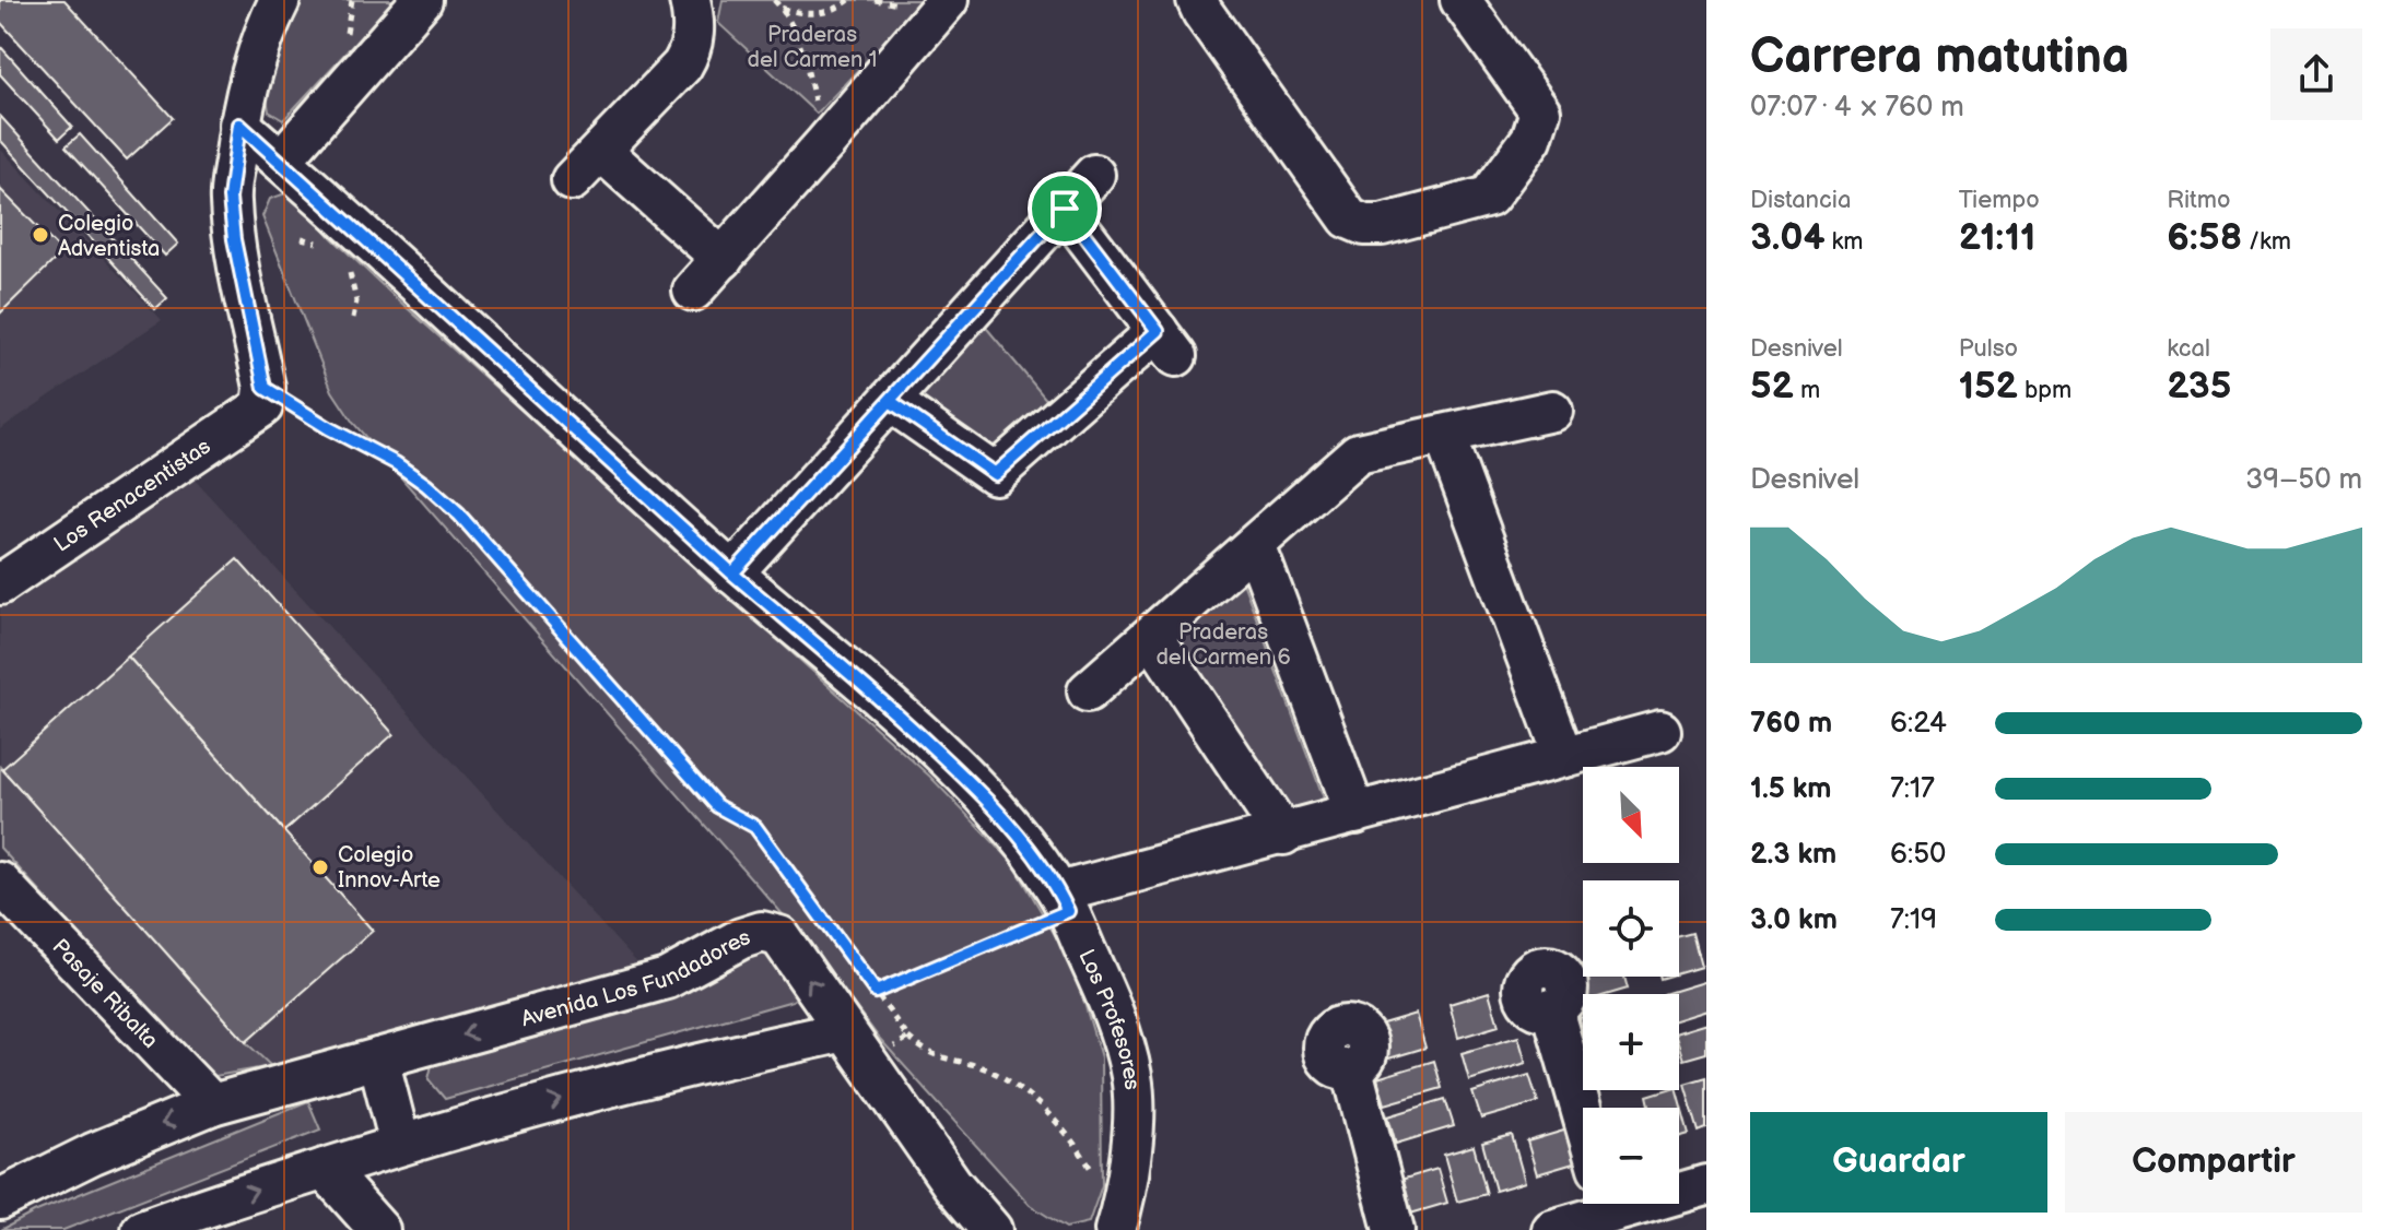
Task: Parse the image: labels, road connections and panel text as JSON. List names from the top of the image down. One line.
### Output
{"streets":{"street":["Los Renacentistas","Avenida Los Fundadores","Pasaje Ribalta","Los Profesores"]},"crossings":[["Avenida Los Fundadores","Pasaje Ribalta"]],"parks":["Praderas del Carmen 1","Praderas del Carmen 6"],"places":["Colegio Adventista","Colegio Innov-Arte"],"north":"bottom right","page":{"heading":["Carrera matutina","07:07 · 4 × 760 m"],"stats":[["Distancia","3.04 km"],["Tiempo","21:11"],["Ritmo","6:58 /km"],["Desnivel","52 m"],["Pulso","152 bpm"],["kcal","235"]],"chart":["Desnivel","39–50 m"],"list":[{"name":"760 m","note":"6:24"},{"name":"1.5 km","note":"7:17"},{"name":"2.3 km","note":"6:50"},{"name":"3.0 km","note":"7:19"}],"map_buttons":["+","−"],"buttons":["Guardar","Compartir"]}}
